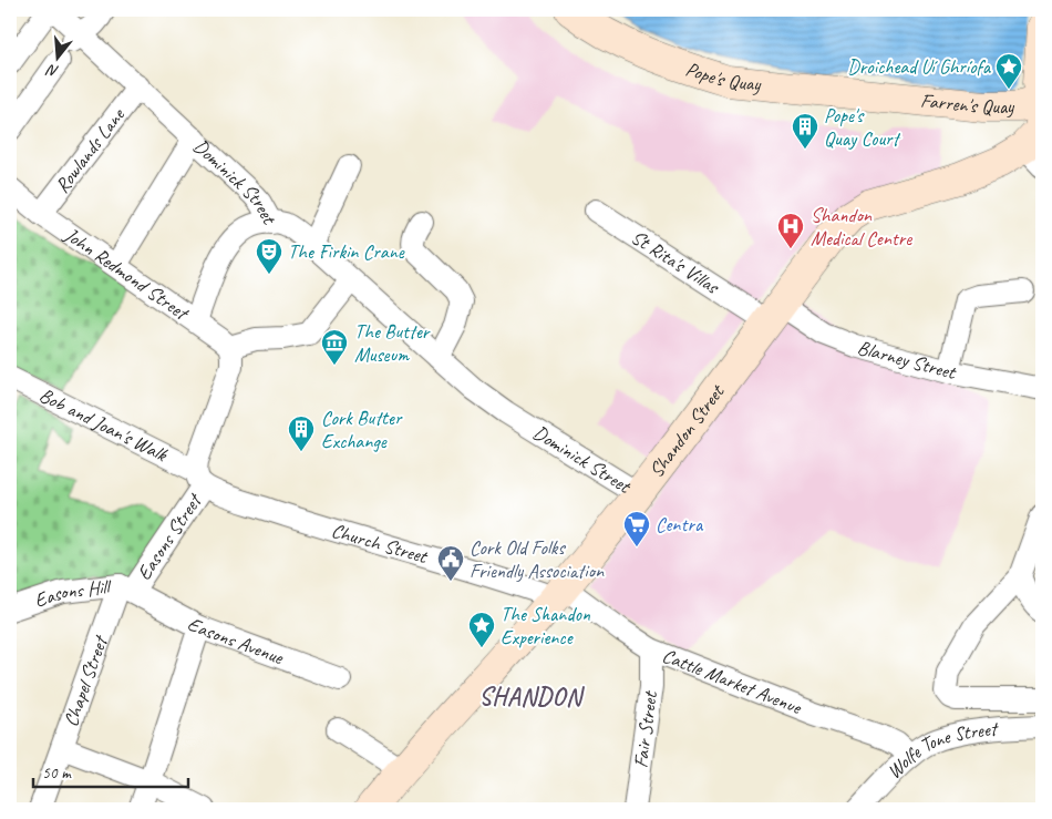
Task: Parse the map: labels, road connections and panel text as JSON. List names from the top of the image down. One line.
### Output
{"streets":{"main road":["Pope's Quay","Farren's Quay","Shandon Street"],"street":["Rowlands Lane","Dominick Street","St Rita's Villas","John Redmond Street","Blarney Street","Bob and Joan's Walk","Easons Street","Church Street","Easons Hill","Easons Avenue","Chapel Street","Cattle Market Avenue","Fair Street","Wolfe Tone Street"]},"crossings":[["Pope's Quay","Farren's Quay"],["Rowlands Lane","Dominick Street"],["Rowlands Lane","John Redmond Street"],["Dominick Street","Shandon Street"],["St Rita's Villas","Blarney Street"],["St Rita's Villas","Shandon Street"],["Blarney Street","Shandon Street"],["Bob and Joan's Walk","Easons Street"],["Bob and Joan's Walk","Church Street"],["Shandon Street","Church Street"],["Shandon Street","Cattle Market Avenue"],["Easons Street","Church Street"],["Easons Street","Easons Hill"],["Easons Street","Easons Avenue"],["Easons Street","Chapel Street"],["Church Street","Cattle Market Avenue"],["Easons Hill","Easons Avenue"],["Easons Hill","Chapel Street"],["Easons Avenue","Chapel Street"],["Cattle Market Avenue","Fair Street"],["Cattle Market Avenue","Wolfe Tone Street"]],"districts":["SHANDON"],"places":{"place":["Droichead Uí Ghríofa","The Shandon Experience"],"building":["Pope's Quay Court","Cork Butter Exchange"],"hospital":["Shandon Medical Centre"],"theatre":["The Firkin Crane"],"museum":["The Butter Museum"],"supermarket":["Centra"],"public building":["Cork Old Folks Friendly Association"]},"scale_bar":"50 m","north":"bottom"}
